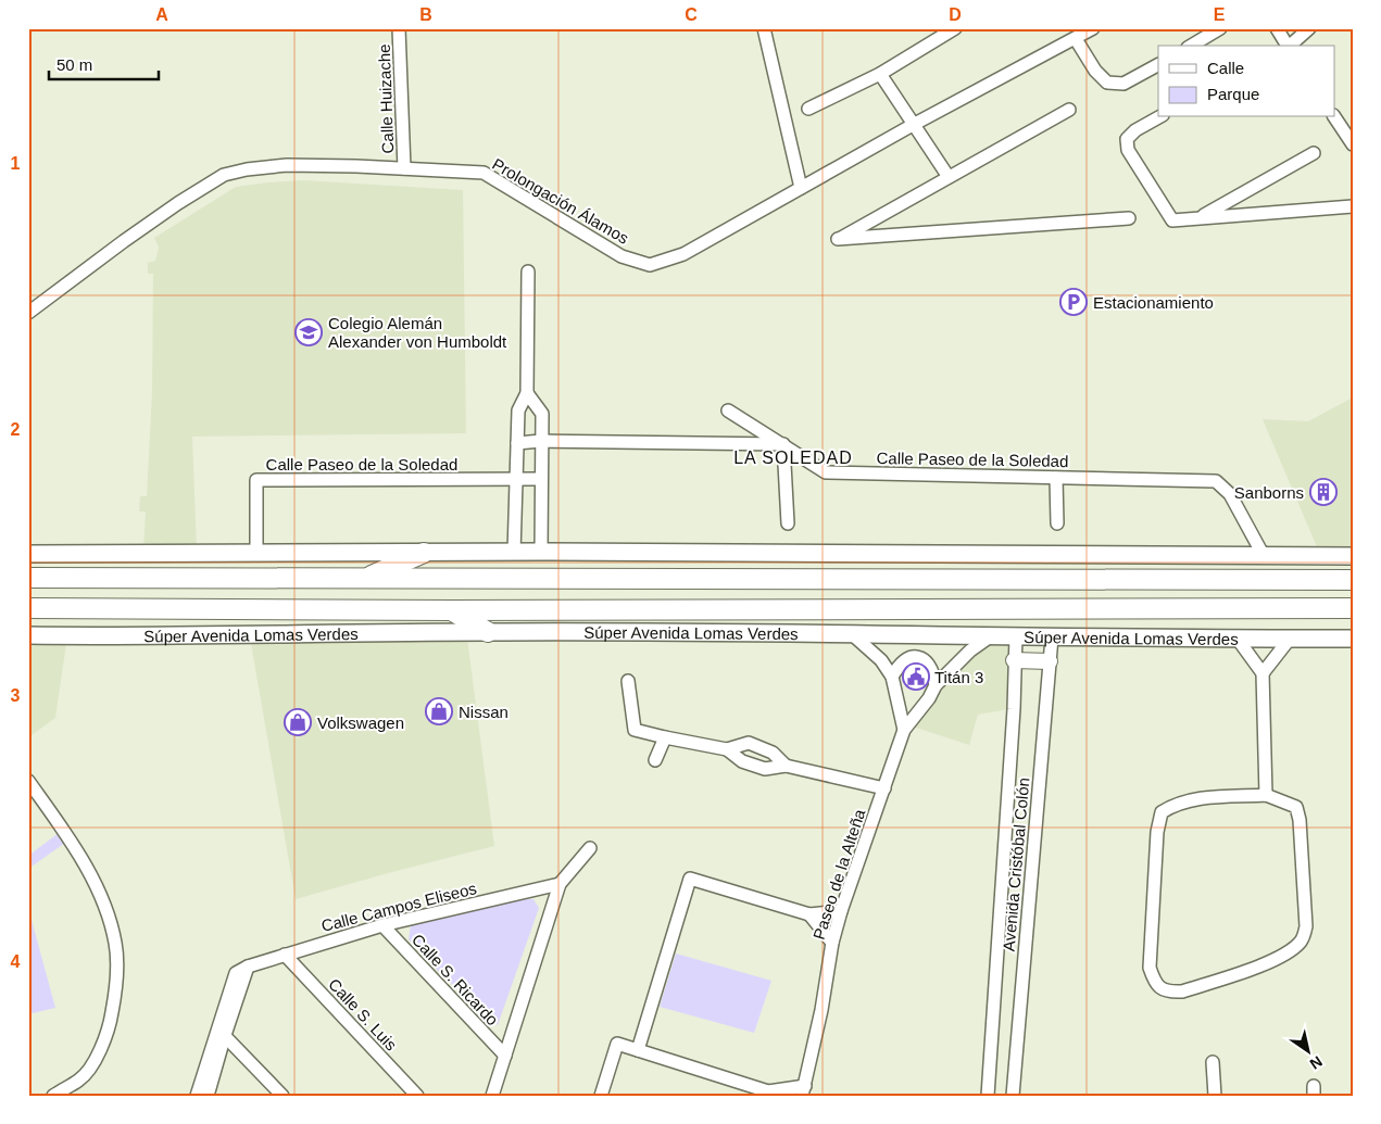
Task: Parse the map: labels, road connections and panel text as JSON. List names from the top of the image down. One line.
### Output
{"streets":{"main road":["Súper Avenida Lomas Verdes"],"street":["Calle Huizache","Prolongación Álamos","Calle Paseo de la Soledad","Avenida Cristóbal Colón","Paseo de la Alteña","Calle Campos Eliseos","Calle S. Ricardo","Calle S. Luis"]},"crossings":[["Calle Huizache","Prolongación Álamos"],["Súper Avenida Lomas Verdes","Avenida Cristóbal Colón"],["Súper Avenida Lomas Verdes","Paseo de la Alteña"],["Calle Campos Eliseos","Calle S. Ricardo"],["Calle Campos Eliseos","Calle S. Luis"]],"districts":["LA SOLEDAD"],"places":{"parking":["Estacionamiento"],"school or university":["Colegio Alemán Alexander von Humboldt"],"building":["Sanborns"],"public building":["Titán 3"],"shop":["Nissan","Volkswagen"]},"legend":["Calle","Parque"],"scale_bar":"50 m","north":"bottom right","grid":{"columns":["A","B","C","D","E"],"rows":["1","2","3","4"]}}
